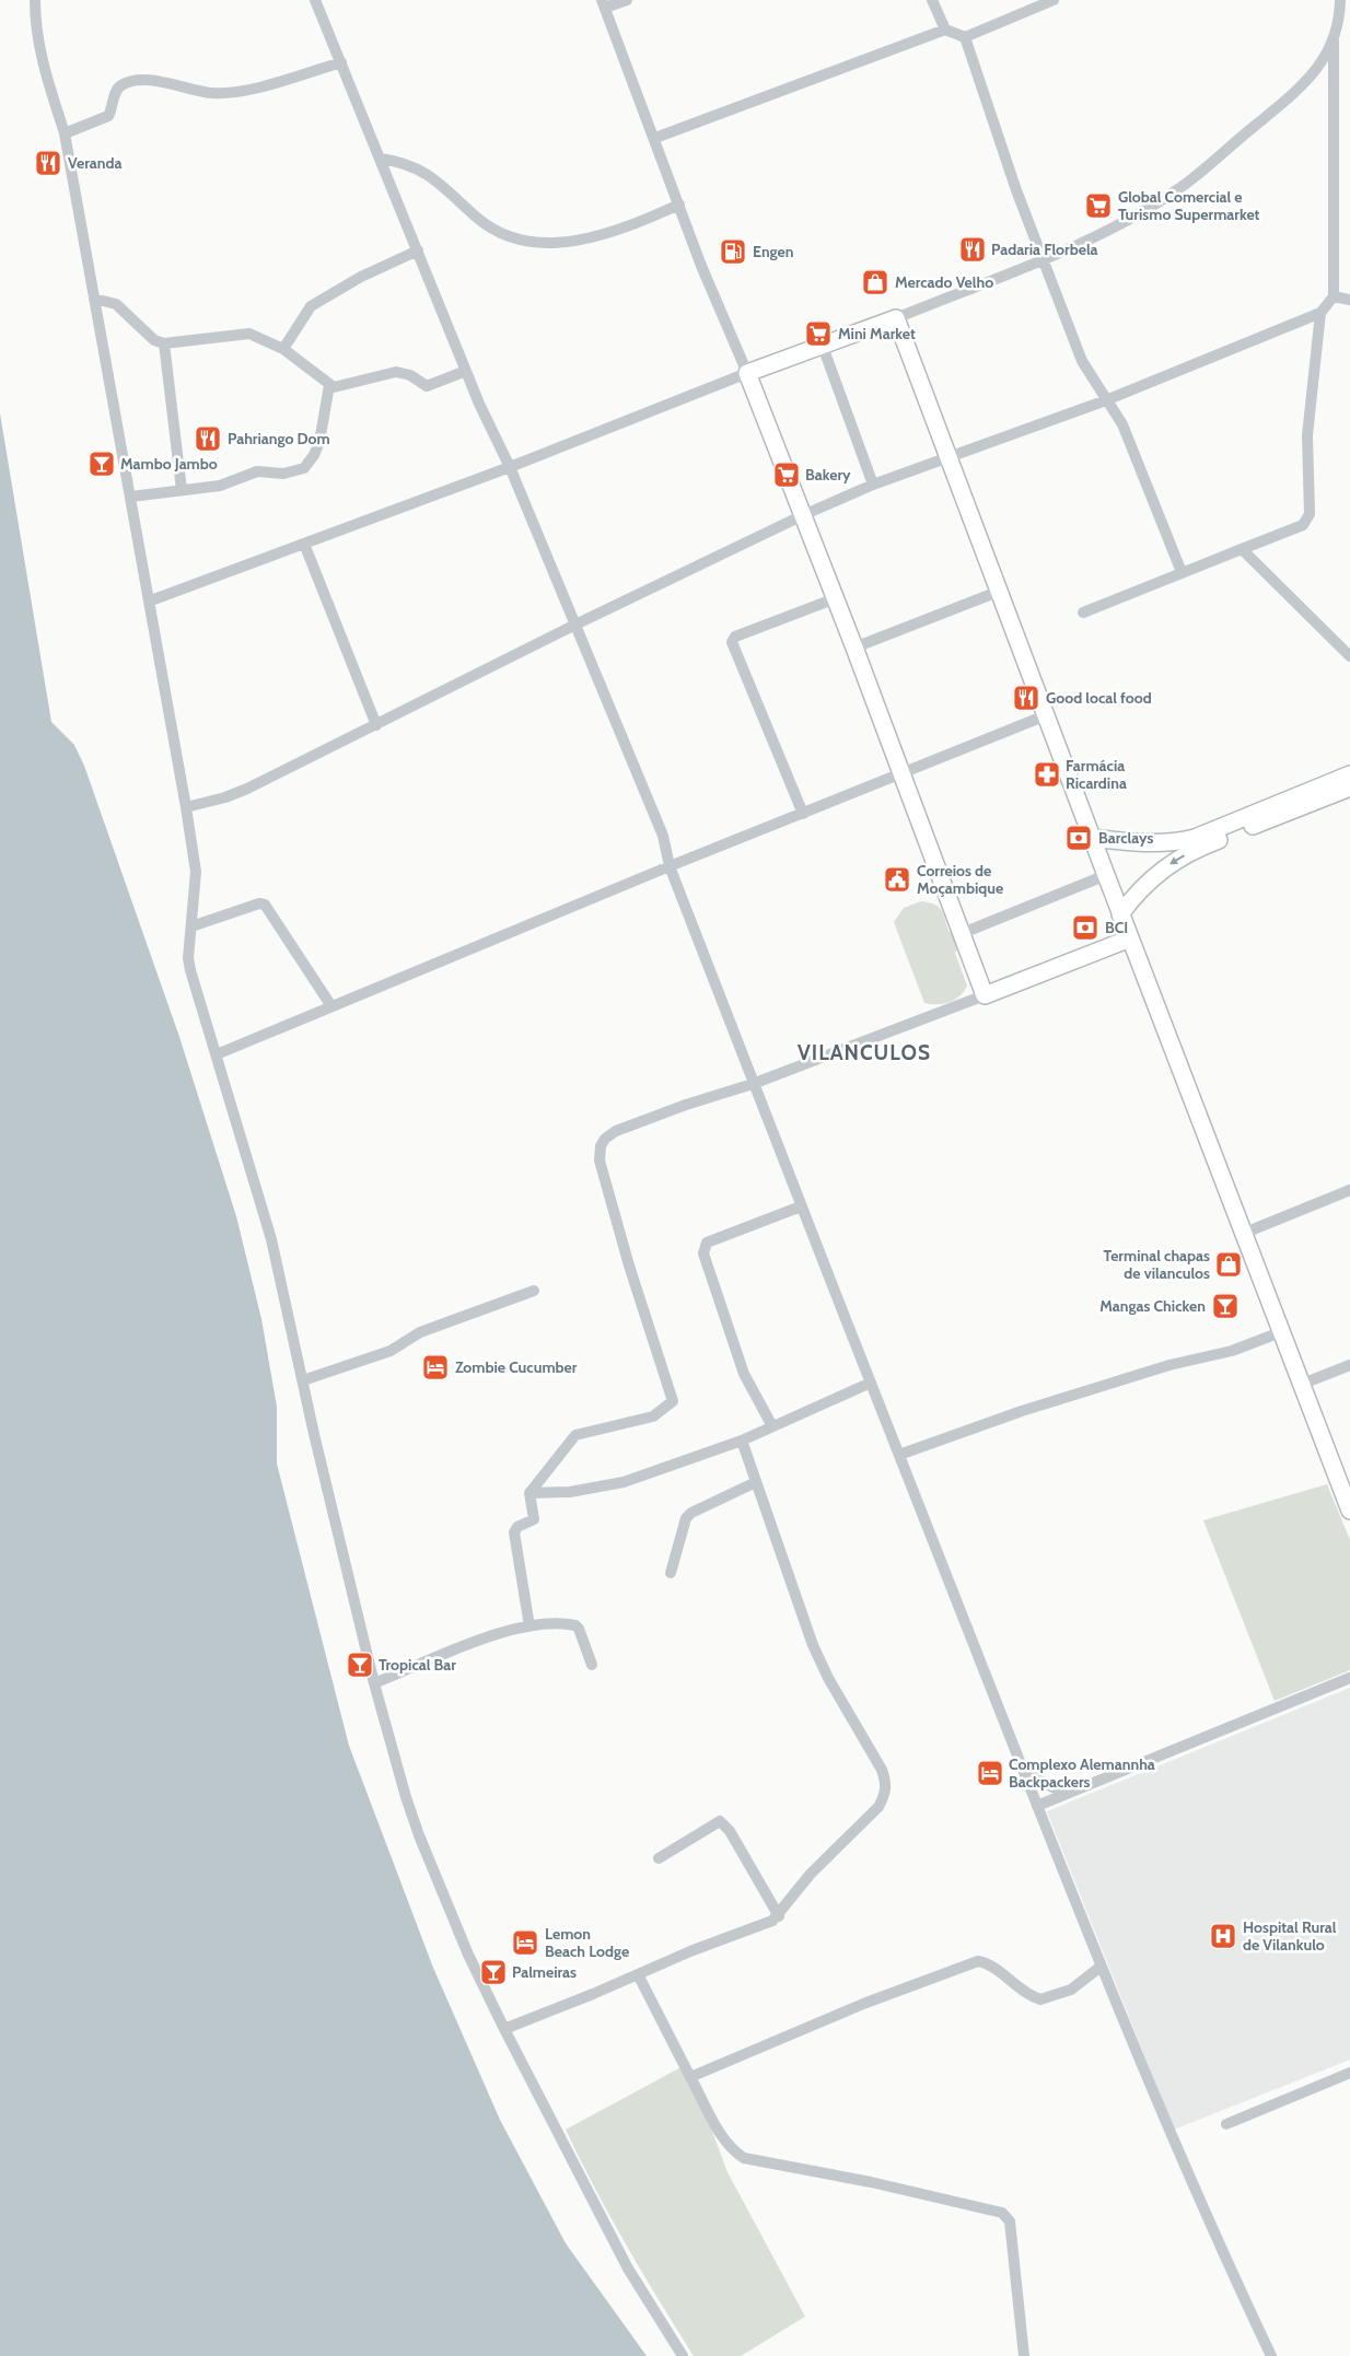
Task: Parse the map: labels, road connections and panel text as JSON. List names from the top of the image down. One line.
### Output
{"districts":["VILANCULOS"],"places":{"restaurant":["Veranda","Padaria Florbela","Pahriango Dom","Good local food"],"supermarket":["Global Comercial e Turismo Supermarket","Mini Market","Bakery"],"fuel station":["Engen"],"shop":["Mercado Velho","Terminal chapas de vilanculos"],"bar":["Mambo Jambo","Mangas Chicken","Tropical Bar","Palmeiras"],"pharmacy":["Farmácia Ricardina"],"bank":["Barclays","BCI"],"public building":["Correios de Moçambique"],"hotel":["Zombie Cucumber","Complexo Alemannha Backpackers","Lemon Beach Lodge"],"hospital":["Hospital Rural de Vilankulo"]}}
